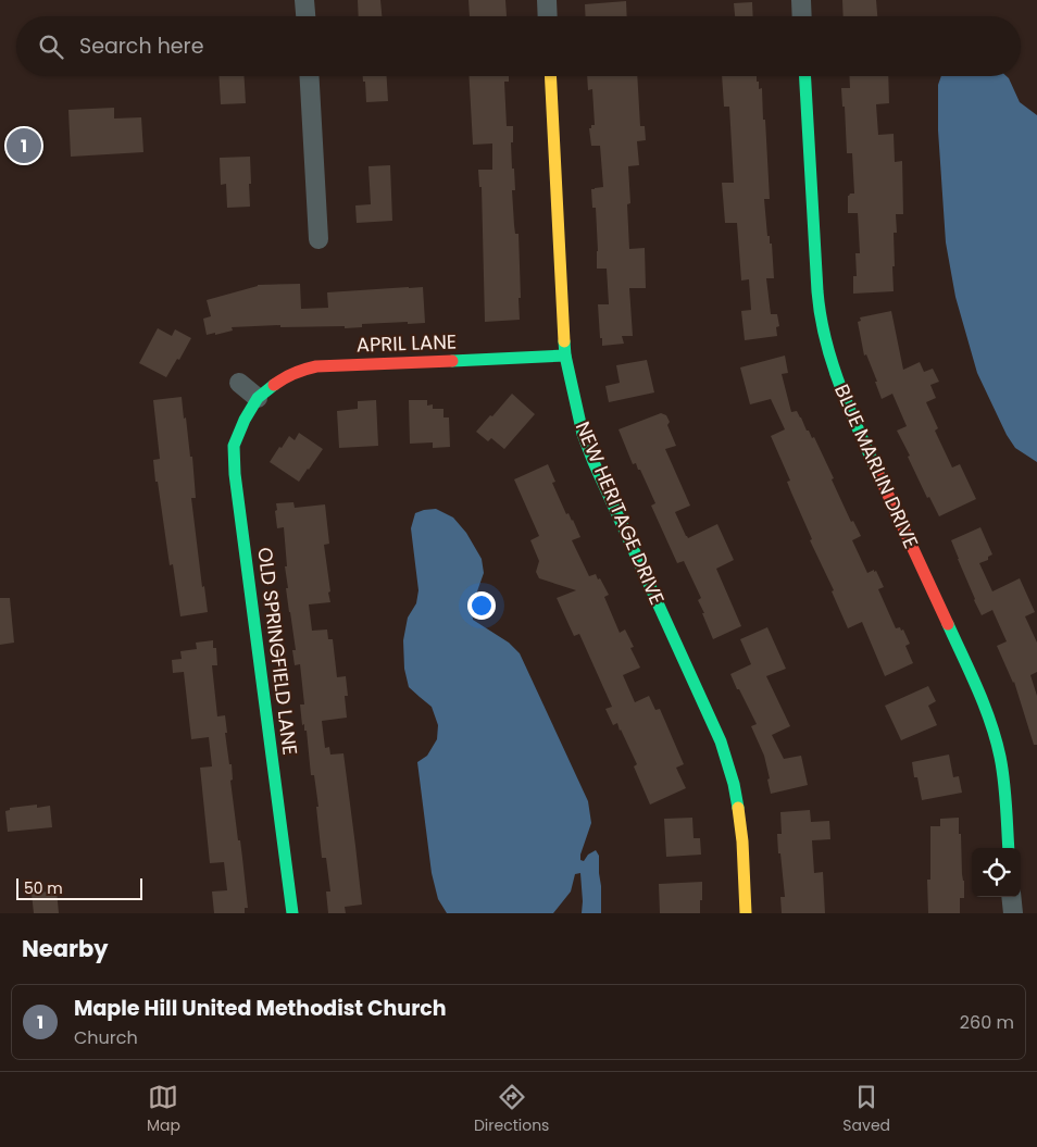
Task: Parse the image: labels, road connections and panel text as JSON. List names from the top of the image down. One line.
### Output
{"streets":{"street":["APRIL LANE","BLUE MARLIN DRIVE","NEW HERITAGE DRIVE","OLD SPRINGFIELD LANE"]},"crossings":[["APRIL LANE","NEW HERITAGE DRIVE"],["APRIL LANE","OLD SPRINGFIELD LANE"]],"scale_bar":"50 m","page":{"search":"Search here","pins":"1","scale":"50 m","heading":"Nearby","list":[{"mark":"1","name":"Maple Hill United Methodist Church","note":"Church","value":"260 m"}],"nav":["Map","Directions","Saved"]}}
